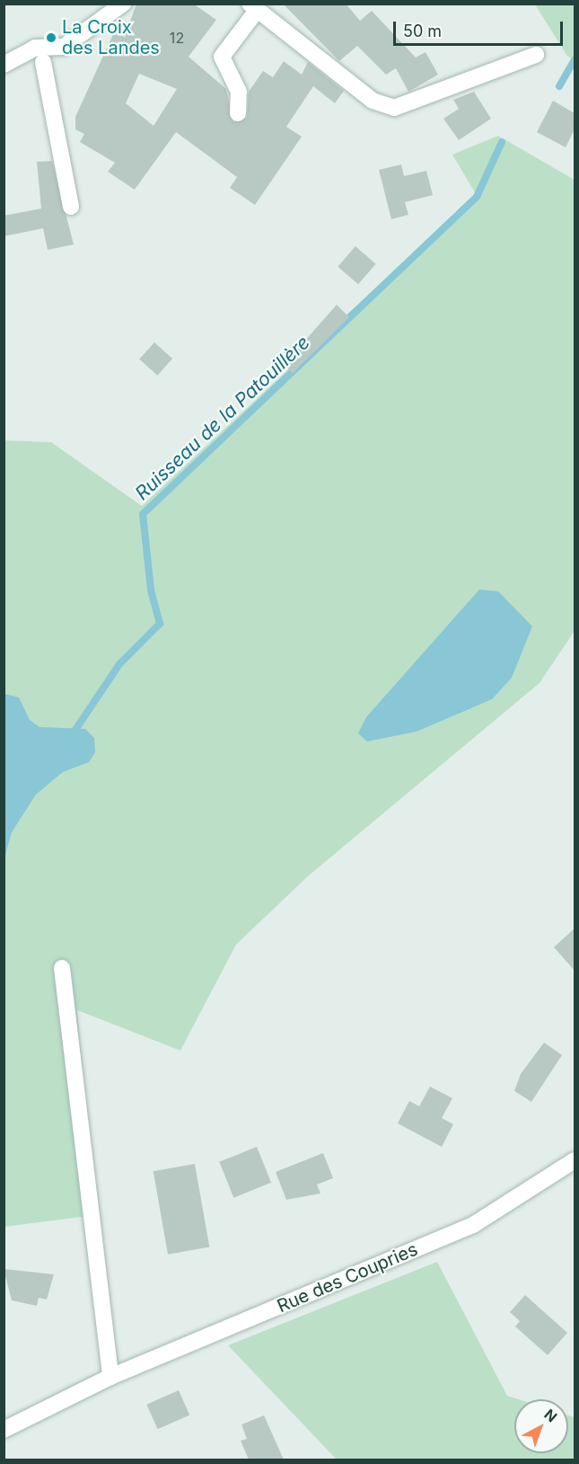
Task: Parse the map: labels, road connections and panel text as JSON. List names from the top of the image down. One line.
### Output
{"streets":{"street":["Rue des Coupries"]},"water":["Ruisseau de la Patouillère"],"places":["La Croix des Landes"],"house_numbers":["12"],"scale_bar":"50 m","north":"top right"}
